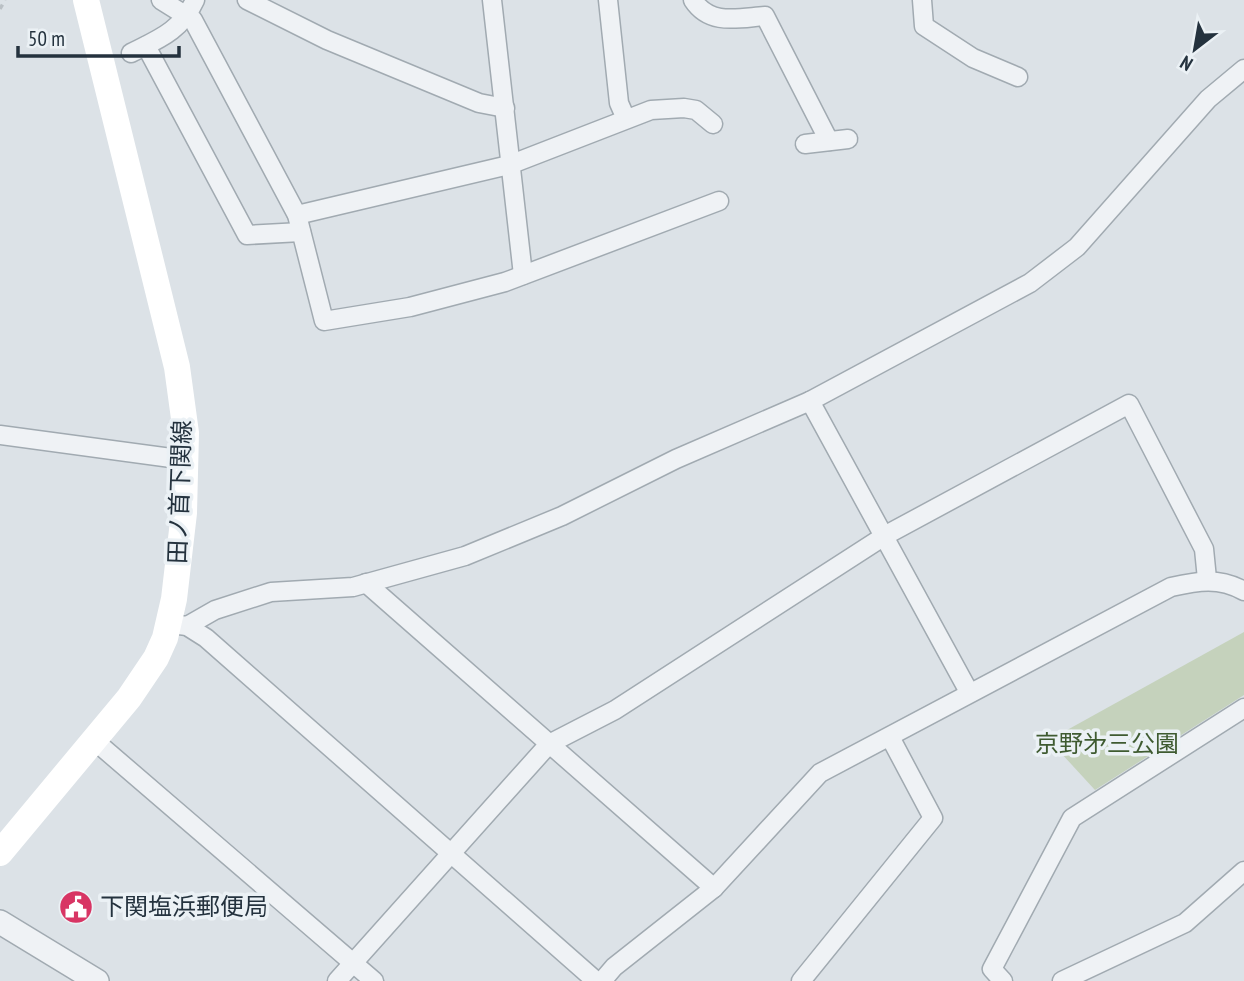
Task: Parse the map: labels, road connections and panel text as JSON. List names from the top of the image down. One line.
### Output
{"streets":{"main road":["田ノ首下関線"]},"parks":["京野㐧三公園"],"places":{"public building":["下関塩浜郵便局"]},"scale_bar":"50 m","north":"bottom left"}
